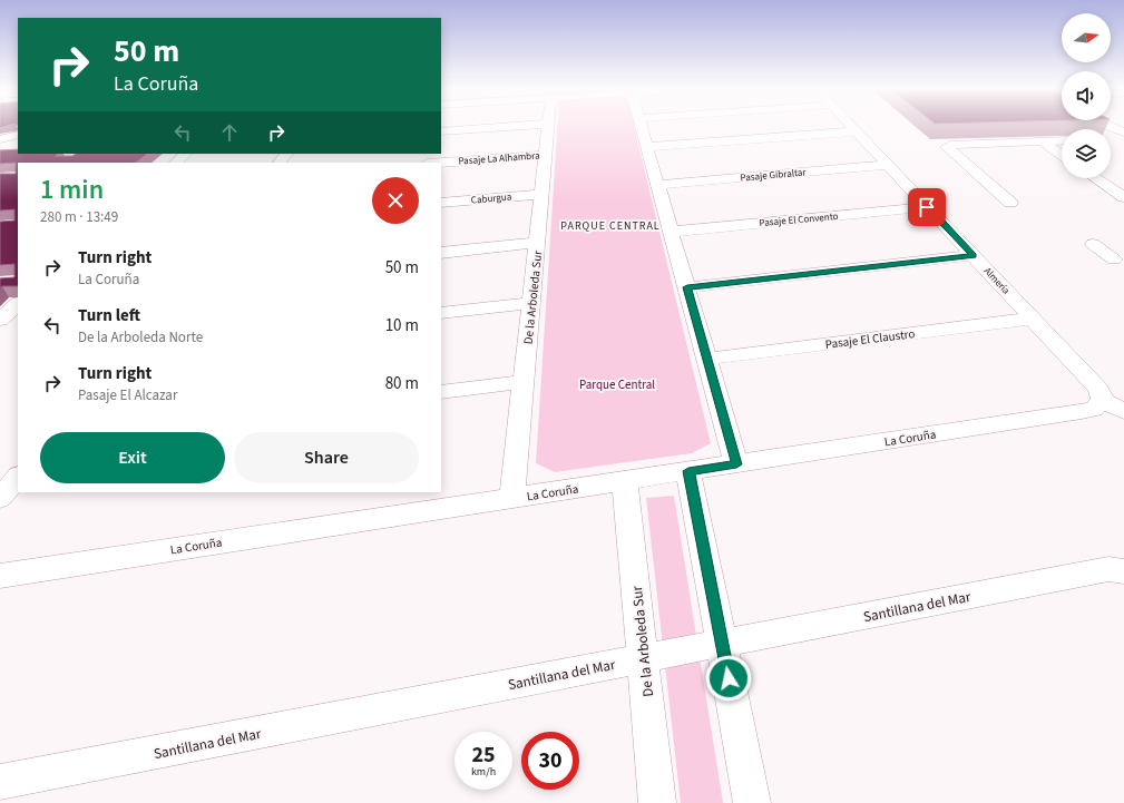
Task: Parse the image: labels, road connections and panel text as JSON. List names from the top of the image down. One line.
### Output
{"streets":{"street":["Pasaje La Alhambra","Pasaje Gibraltar","Caburgua","Pasaje El Convento","Almería","De la Arboleda Sur","Pasaje El Claustro","La Coruña","Santillana del Mar"]},"crossings":[["Pasaje La Alhambra","De la Arboleda Sur"],["Pasaje Gibraltar","Almería"],["Caburgua","De la Arboleda Sur"],["Pasaje El Convento","Almería"],["Almería","Pasaje El Claustro"],["Almería","La Coruña"],["De la Arboleda Sur","La Coruña"],["De la Arboleda Sur","Santillana del Mar"]],"districts":["PARQUE CENTRAL"],"parks":["Parque Central"],"north":"right","page":{"turn":["50 m","La Coruña"],"heading":["1 min","280 m · 13:49"],"list":[{"name":"Turn right","note":"La Coruña","value":"50 m"},{"name":"Turn left","note":"De la Arboleda Norte","value":"10 m"},{"name":"Turn right","note":"Pasaje El Alcazar","value":"80 m"}],"buttons":["Exit","Share"],"speed":"25 km/h","limit":"30"}}
